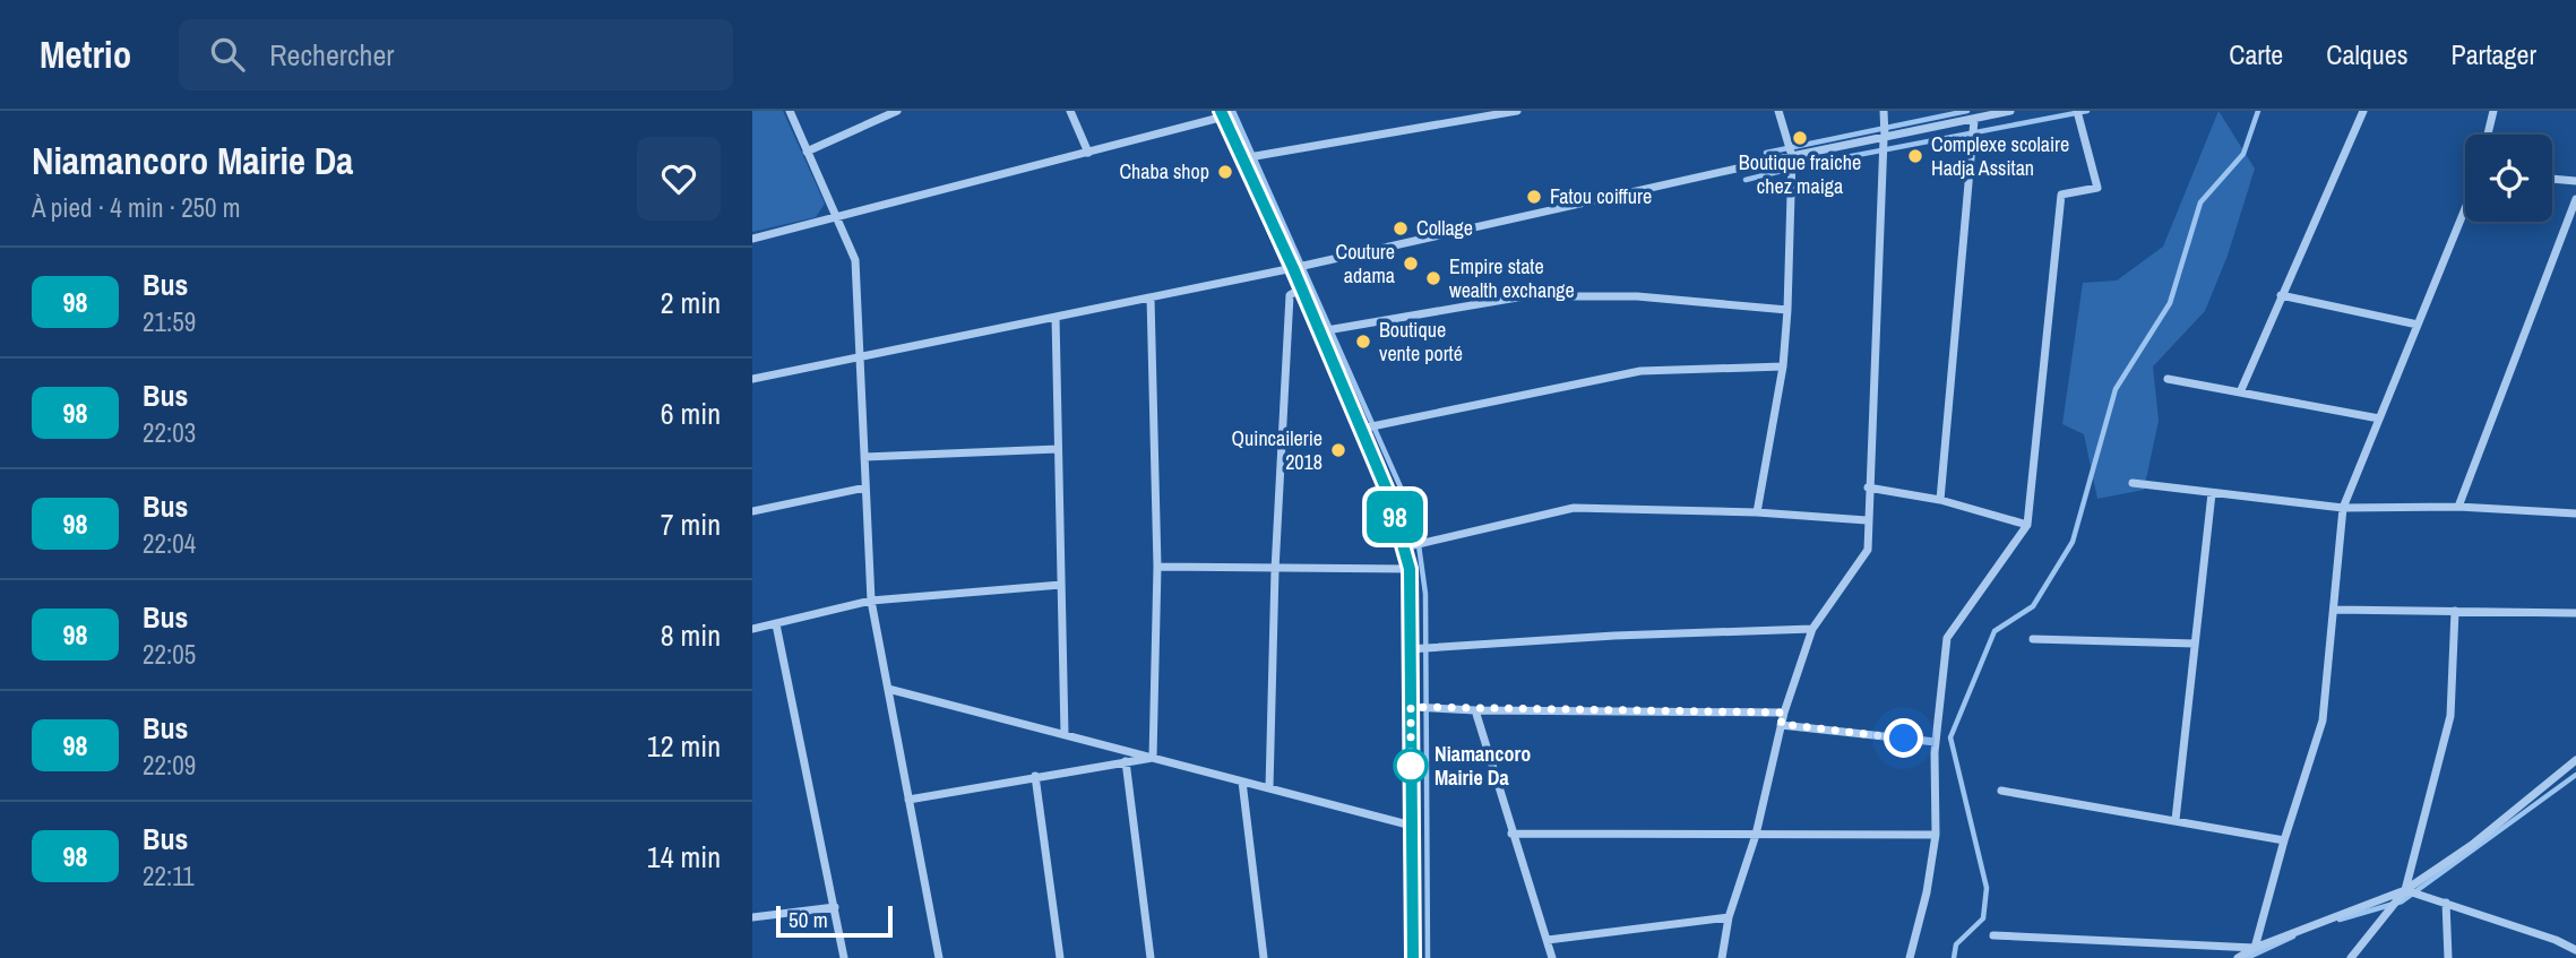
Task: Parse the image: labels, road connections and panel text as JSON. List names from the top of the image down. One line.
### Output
{"places":["Boutique fraiche chez maiga","Complexe scolaire Hadja Assitan","Chaba shop","Fatou coiffure","Collage","Couture adama","Empire state wealth exchange","Boutique vente porté","Quincailerie 2018","Niamancoro Mairie Da"],"lines":["bus line 98"],"scale_bar":"50 m","page":{"header":"Metrio","search":"Rechercher","nav":["Carte","Calques","Partager"],"heading":["Niamancoro Mairie Da","À pied · 4 min · 250 m"],"on_map":"98","list":[{"mark":"98","name":"Bus","note":"21:59","value":"2 min"},{"mark":"98","name":"Bus","note":"22:03","value":"6 min"},{"mark":"98","name":"Bus","note":"22:04","value":"7 min"},{"mark":"98","name":"Bus","note":"22:05","value":"8 min"},{"mark":"98","name":"Bus","note":"22:09","value":"12 min"},{"mark":"98","name":"Bus","note":"22:11","value":"14 min"}],"scale":"50 m"}}
